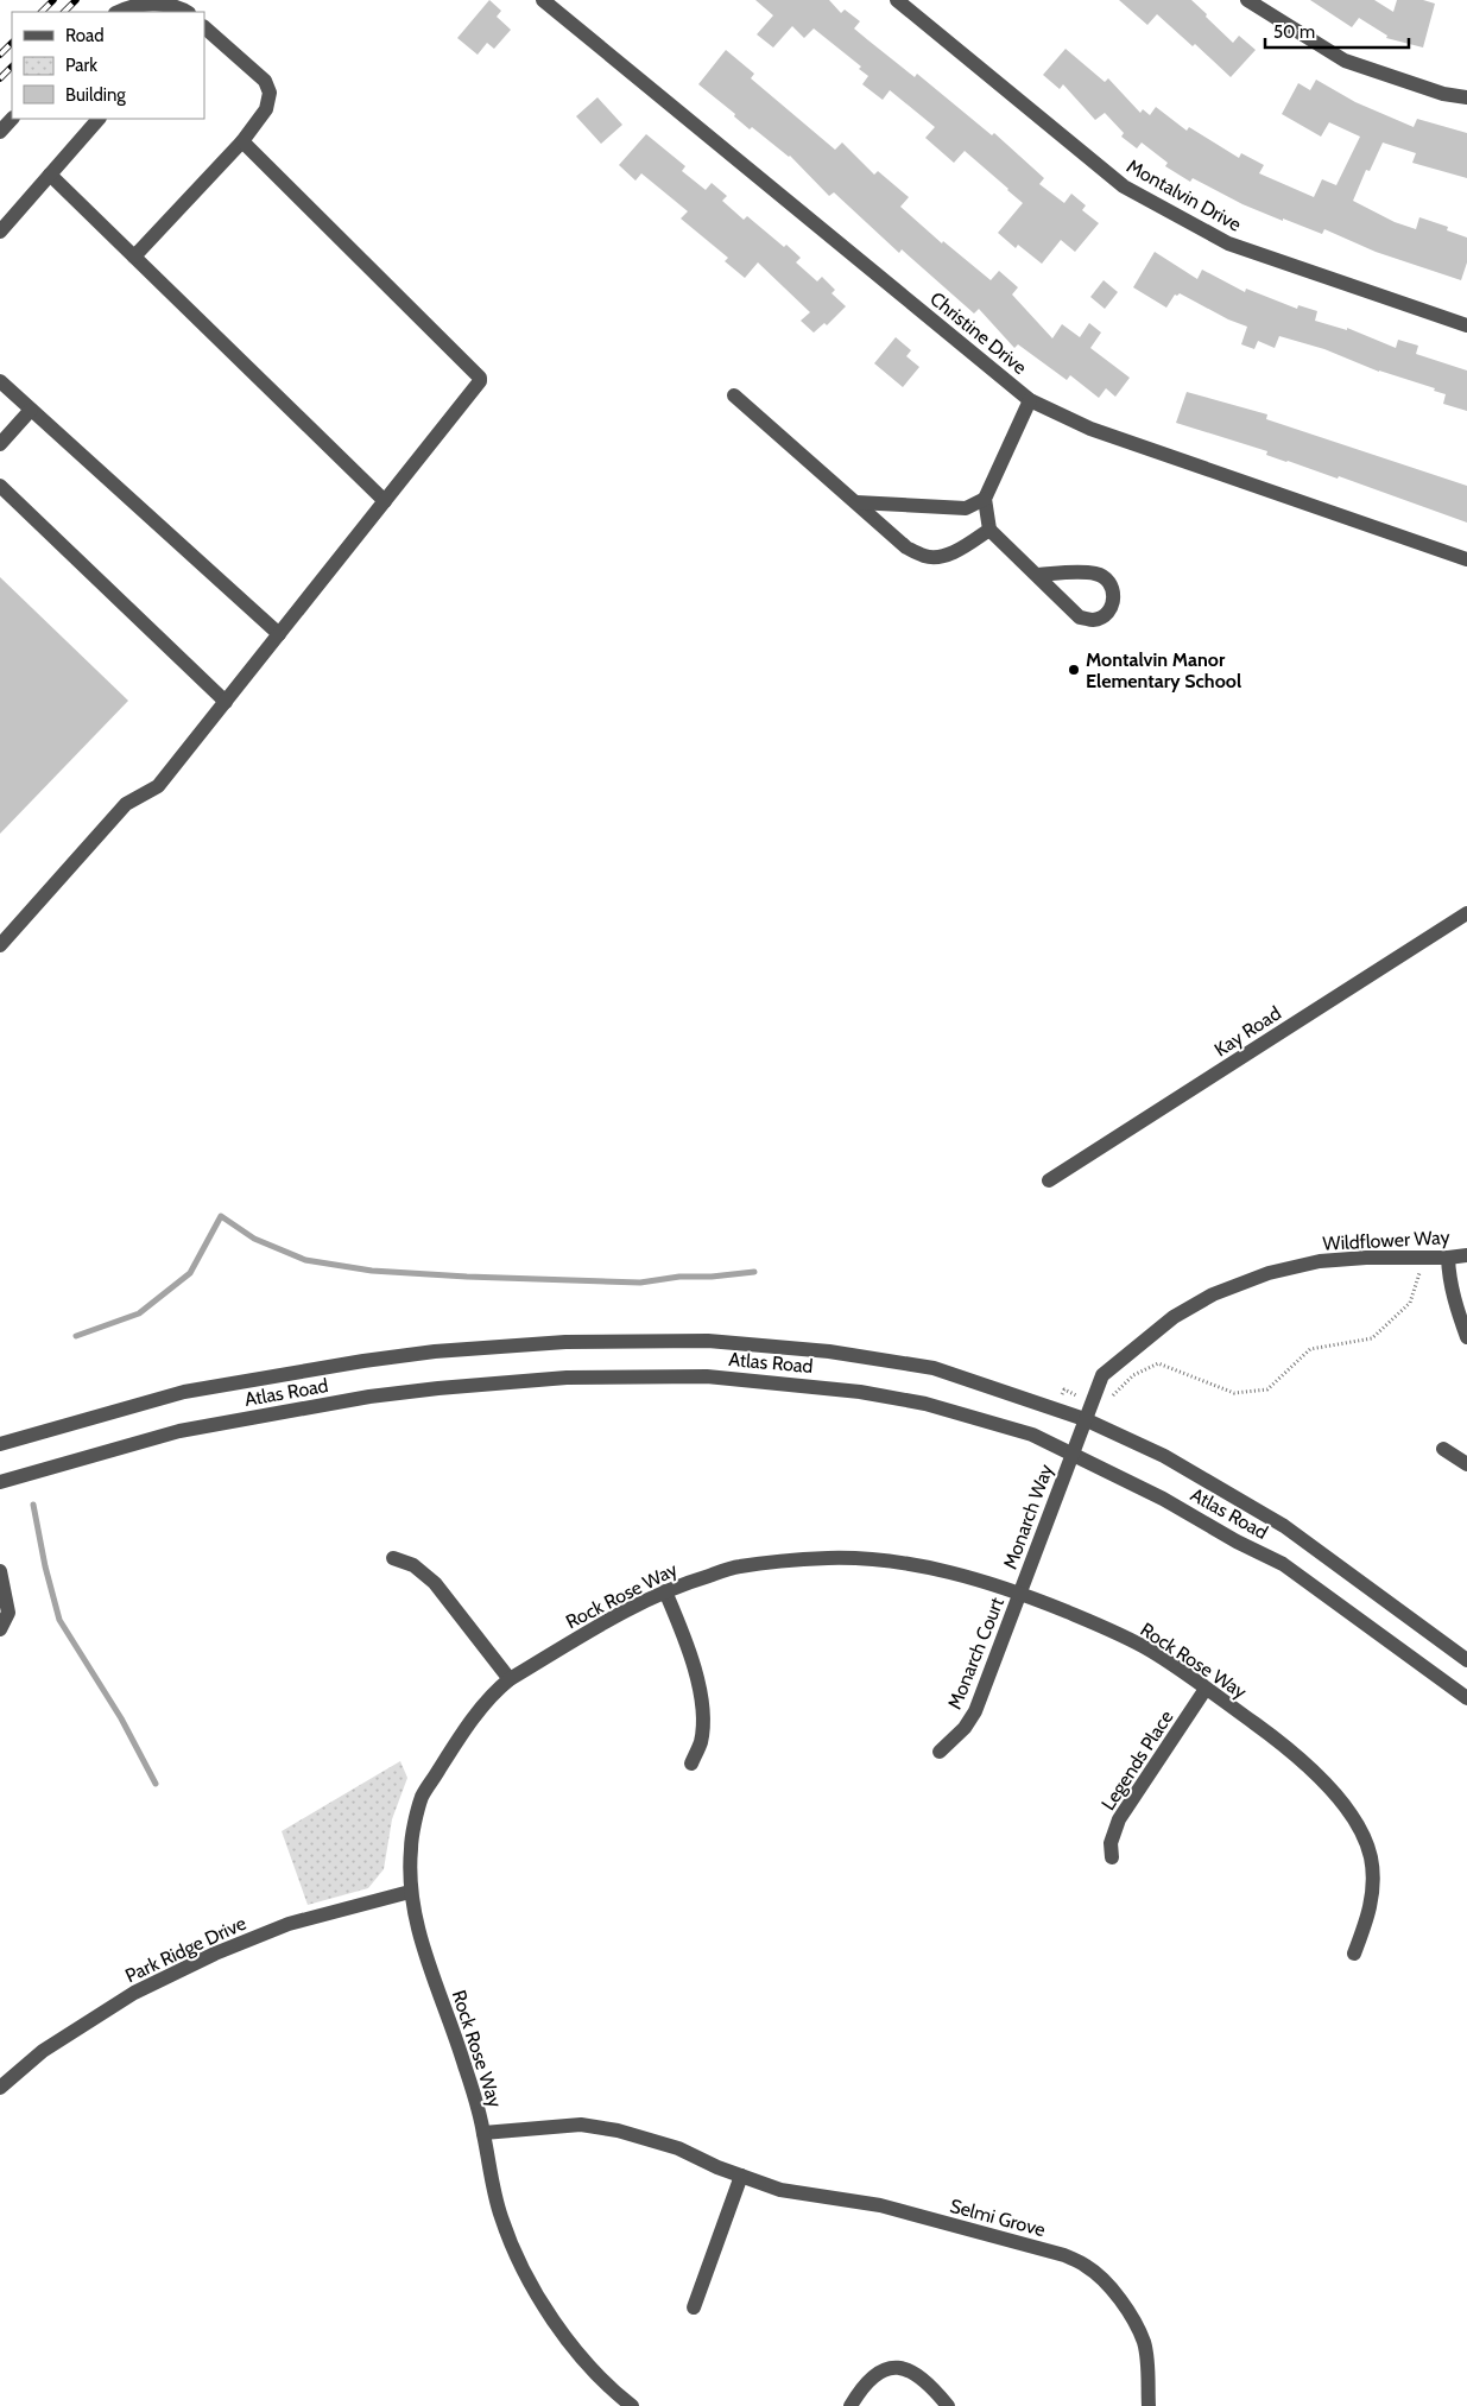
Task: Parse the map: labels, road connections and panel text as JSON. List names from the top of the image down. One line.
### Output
{"streets":{"street":["Montalvin Drive","Christine Drive","Kay Road","Wildflower Way","Atlas Road","Monarch Way","Rock Rose Way","Monarch Court","Legends Place","Park Ridge Drive","Selmi Grove"]},"crossings":[["Wildflower Way","Atlas Road"],["Wildflower Way","Monarch Way"],["Atlas Road","Monarch Way"],["Monarch Way","Rock Rose Way"],["Monarch Way","Monarch Court"],["Rock Rose Way","Monarch Court"],["Rock Rose Way","Legends Place"],["Rock Rose Way","Park Ridge Drive"],["Rock Rose Way","Selmi Grove"]],"places":["Montalvin Manor Elementary School"],"legend":["Road","Park","Building"],"scale_bar":"50 m"}
